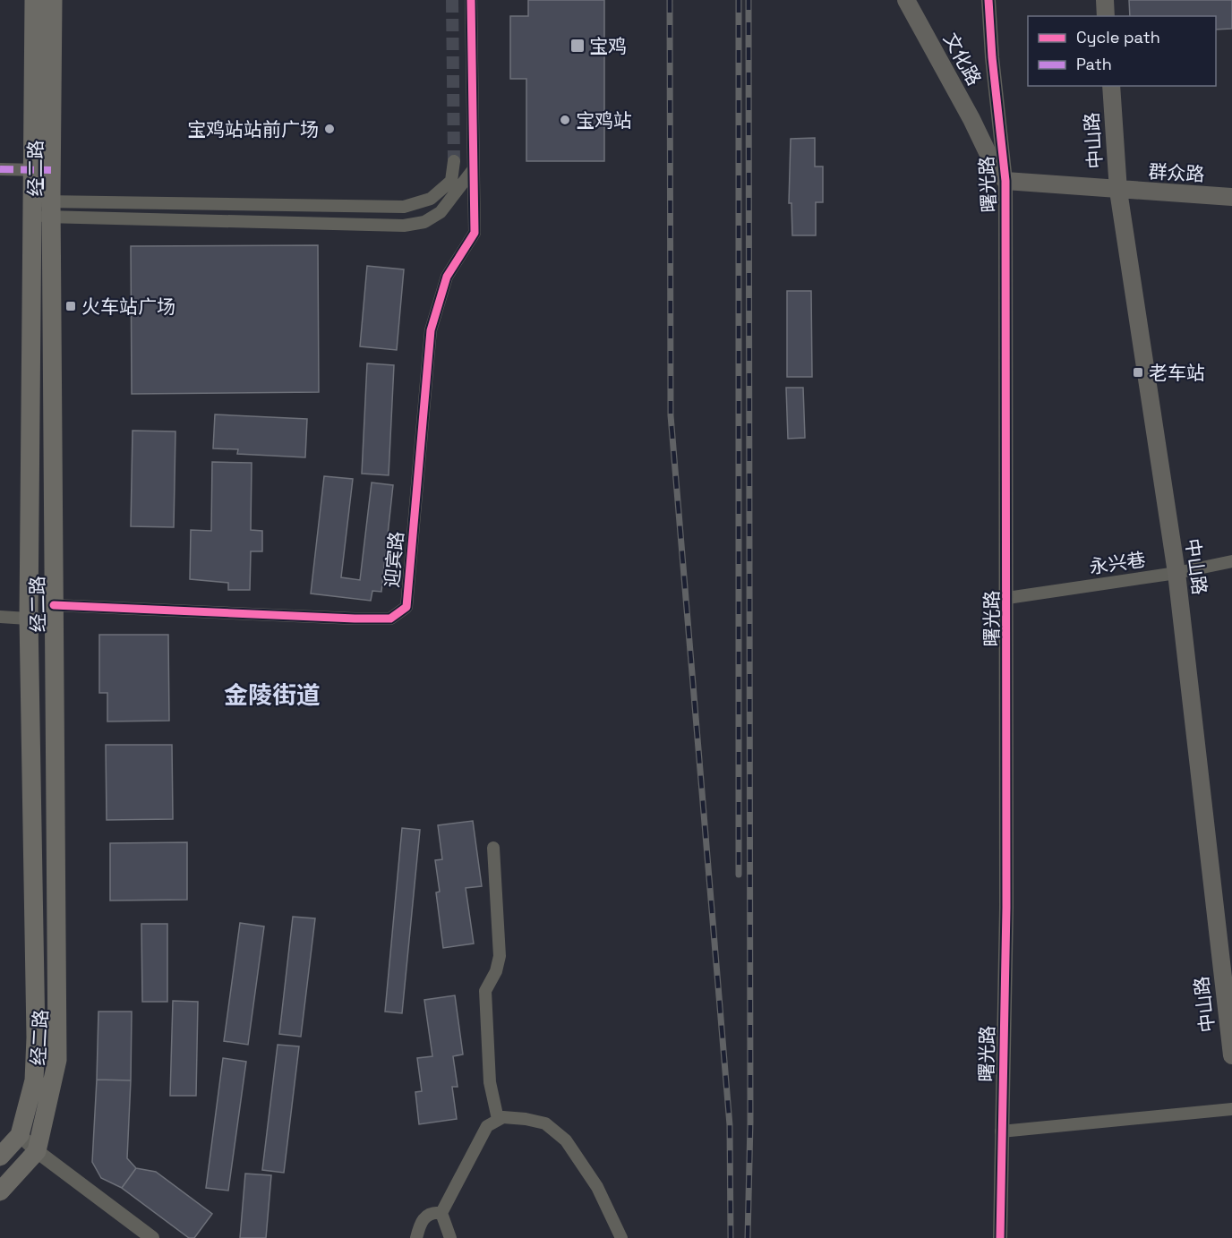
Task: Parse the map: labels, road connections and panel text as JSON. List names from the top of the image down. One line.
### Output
{"streets":{"main road":["文化路","中山路","经二路","群众路"],"street":["曙光路","迎宾路","永兴巷"]},"crossings":[["文化路","曙光路"],["中山路","群众路"],["中山路","永兴巷"],["经二路","迎宾路"],["曙光路","永兴巷"]],"districts":["金陵街道"],"places":{"transit":["宝鸡","火车站广场","老车站"],"other":["宝鸡站","宝鸡站站前广场"]},"legend":["Cycle path","Path"]}
